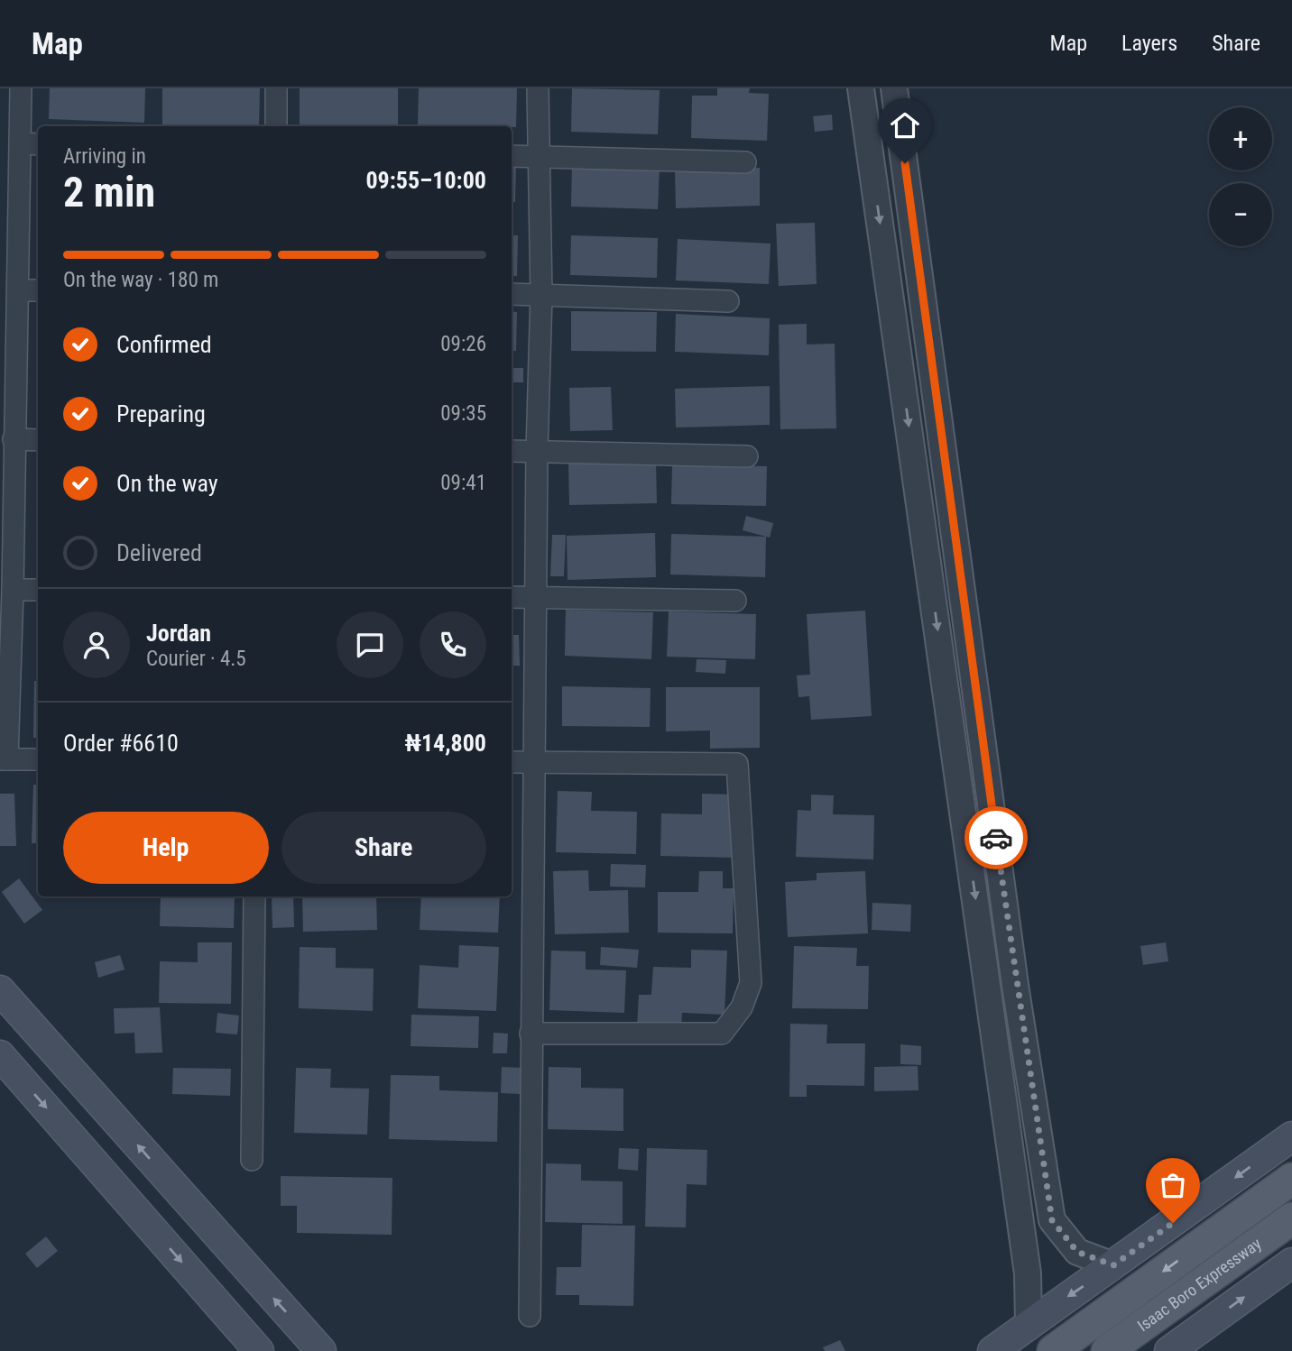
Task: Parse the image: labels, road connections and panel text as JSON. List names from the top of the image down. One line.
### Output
{"streets":{"main road":["Isaac Boro Expressway"]},"page":{"header":"Map","nav":["Map","Layers","Share"],"map_buttons":["+","−"],"heading":["2 min","Arriving in","09:55–10:00"],"panel":["Jordan","Courier · 4.5","Order #6610","₦14,800"],"bar":"On the way · 180 m","list":[["Confirmed","09:26"],["Preparing","09:35"],["On the way","09:41"],"Delivered"],"buttons":["Help","Share"]}}
